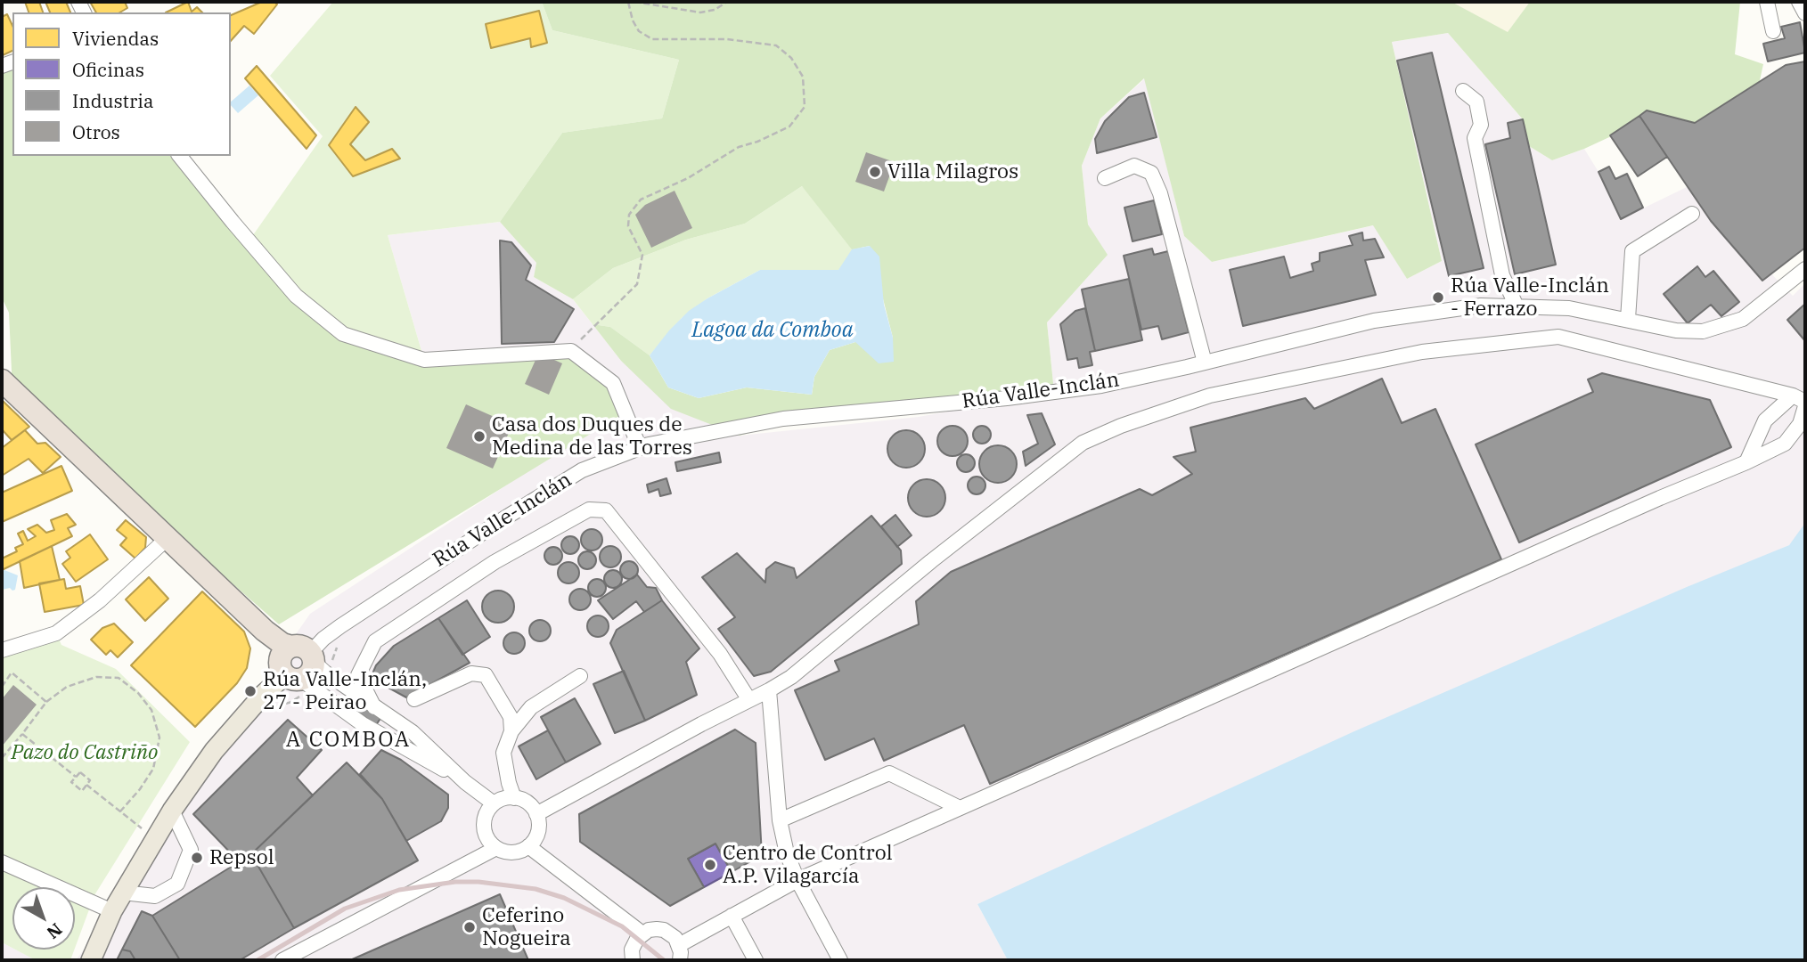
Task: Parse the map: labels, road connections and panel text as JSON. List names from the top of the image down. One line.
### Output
{"streets":{"main road":["Rúa Valle-Inclán"]},"districts":["A COMBOA"],"water":["Lagoa da Comboa"],"parks":["Pazo do Castriño"],"places":["Villa Milagros","Rúa Valle-Inclán - Ferrazo","Casa dos Duques de Medina de las Torres","Rúa Valle-Inclán, 27 - Peirao","Repsol","Centro de Control A.P. Vilagarcía","Ceferino Nogueira"],"legend":["Viviendas","Oficinas","Industria","Otros"],"north":"bottom right"}
